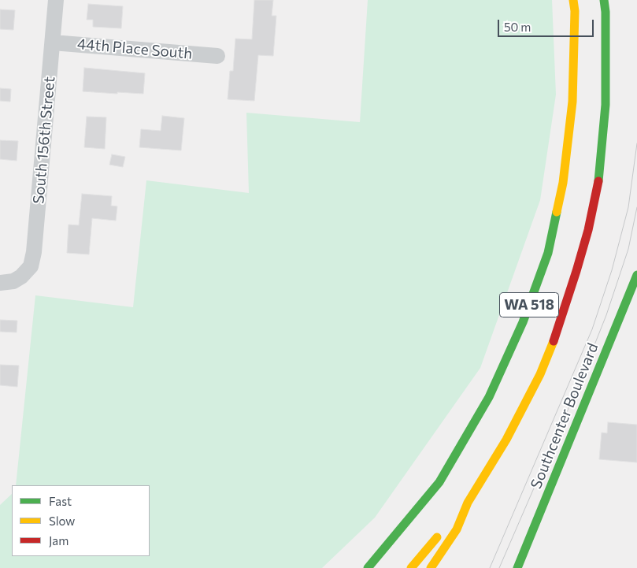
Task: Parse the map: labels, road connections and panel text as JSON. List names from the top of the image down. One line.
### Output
{"streets":{"main road":["WA 518","Southcenter Boulevard"],"street":["44th Place South","South 156th Street"]},"crossings":[["44th Place South","South 156th Street"]],"legend":["Fast","Slow","Jam"],"scale_bar":"50 m"}
